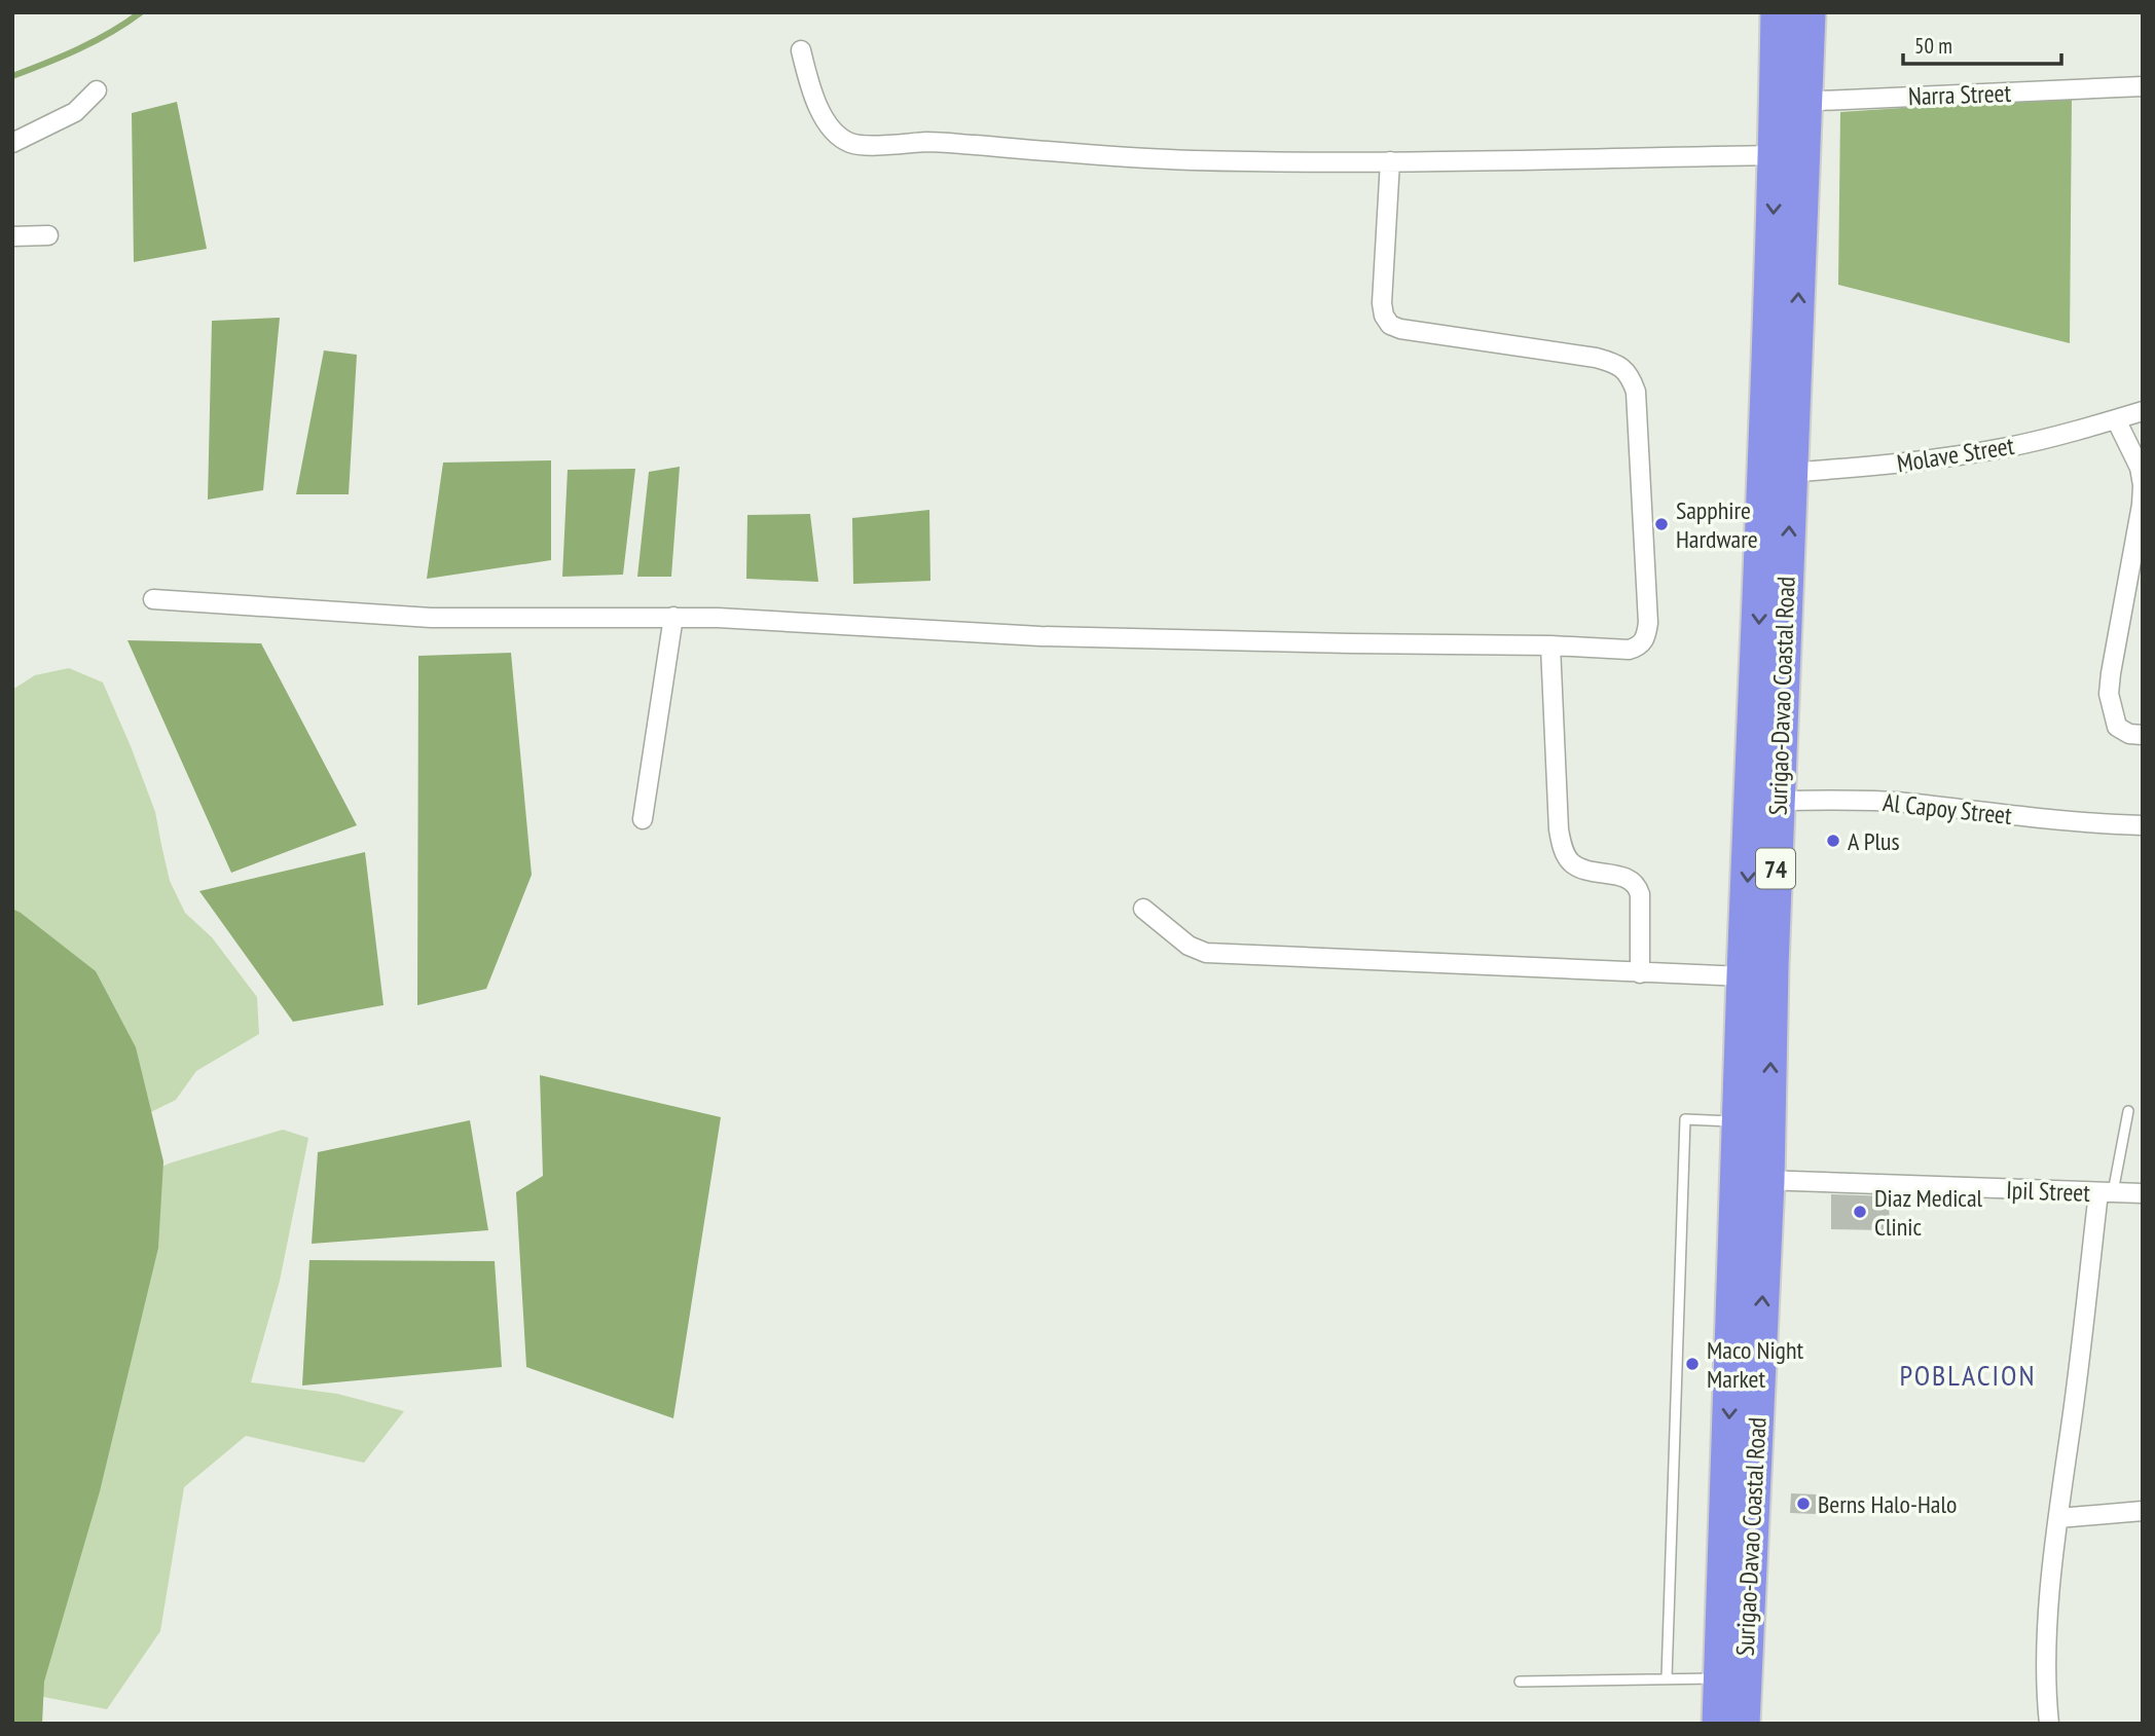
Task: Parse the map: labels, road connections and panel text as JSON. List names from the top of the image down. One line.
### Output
{"streets":{"highway":["Surigao-Davao Coastal Road","74"],"street":["Narra Street","Molave Street","Al Capoy Street","Ipil Street"]},"crossings":[["Narra Street","Surigao-Davao Coastal Road"],["Molave Street","Surigao-Davao Coastal Road"],["Surigao-Davao Coastal Road","Al Capoy Street"],["Surigao-Davao Coastal Road","Ipil Street"]],"districts":["POBLACION"],"places":["Sapphire Hardware","A Plus","Diaz Medical Clinic","Maco Night Market","Berns Halo-Halo"],"scale_bar":"50 m"}
